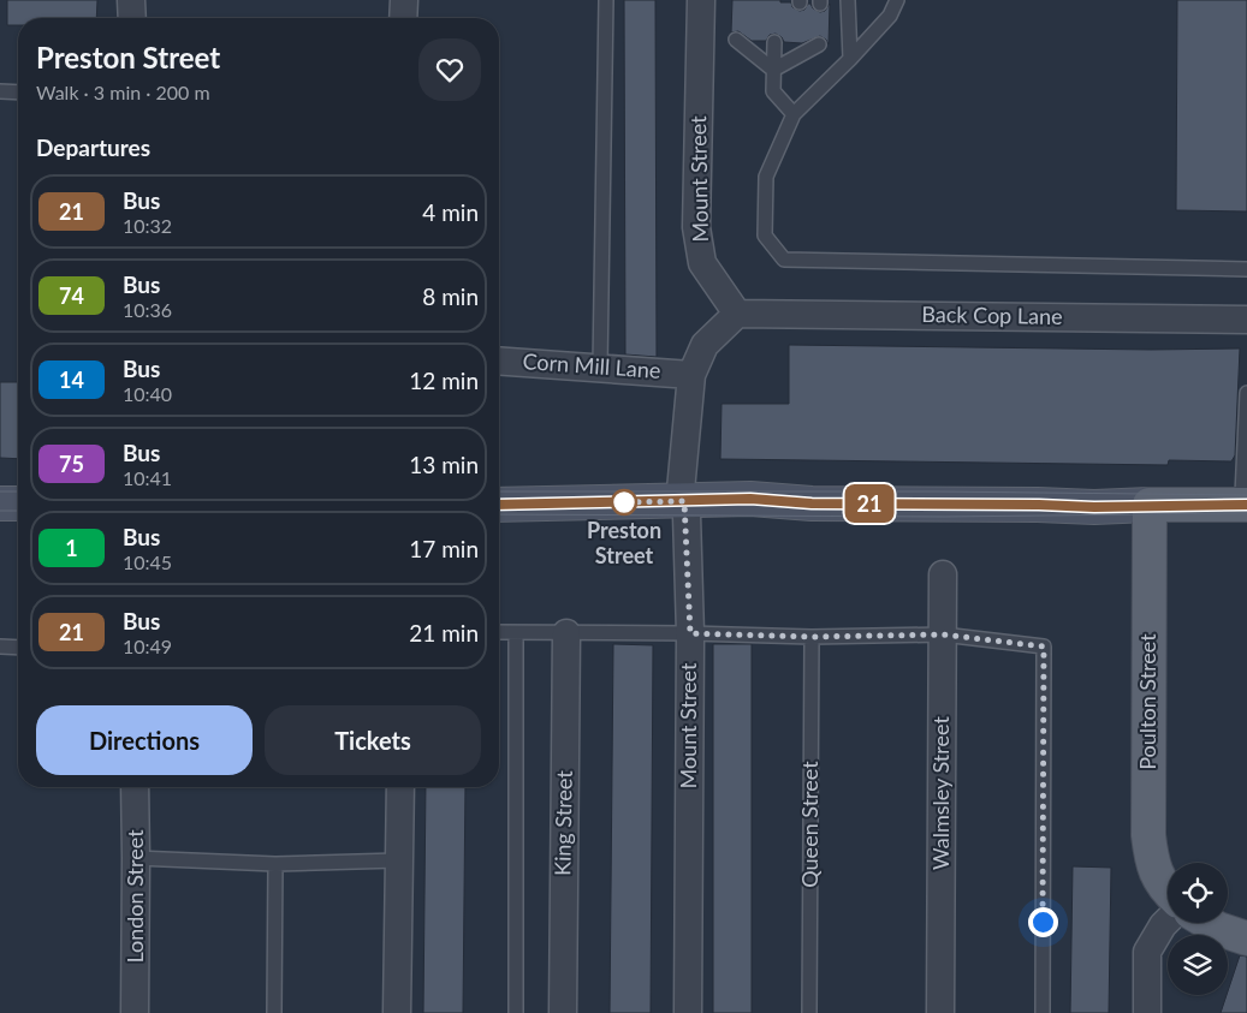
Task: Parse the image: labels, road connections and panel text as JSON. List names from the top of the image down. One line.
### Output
{"streets":{"main road":["Poulton Street"],"street":["Mount Street","Back Cop Lane","Corn Mill Lane","Walmsley Street","King Street","London Street"],"lane":["Queen Street"]},"crossings":[["Mount Street","Back Cop Lane"],["Mount Street","Corn Mill Lane"]],"places":["Preston Street"],"lines":["bus line 21"],"page":{"on_map":"21","heading":[["Preston Street","Walk · 3 min · 200 m"],"Departures"],"list":[{"mark":"21","name":"Bus","note":"10:32","value":"4 min"},{"mark":"74","name":"Bus","note":"10:36","value":"8 min"},{"mark":"14","name":"Bus","note":"10:40","value":"12 min"},{"mark":"75","name":"Bus","note":"10:41","value":"13 min"},{"mark":"1","name":"Bus","note":"10:45","value":"17 min"},{"mark":"21","name":"Bus","note":"10:49","value":"21 min"}],"buttons":["Directions","Tickets"]}}
